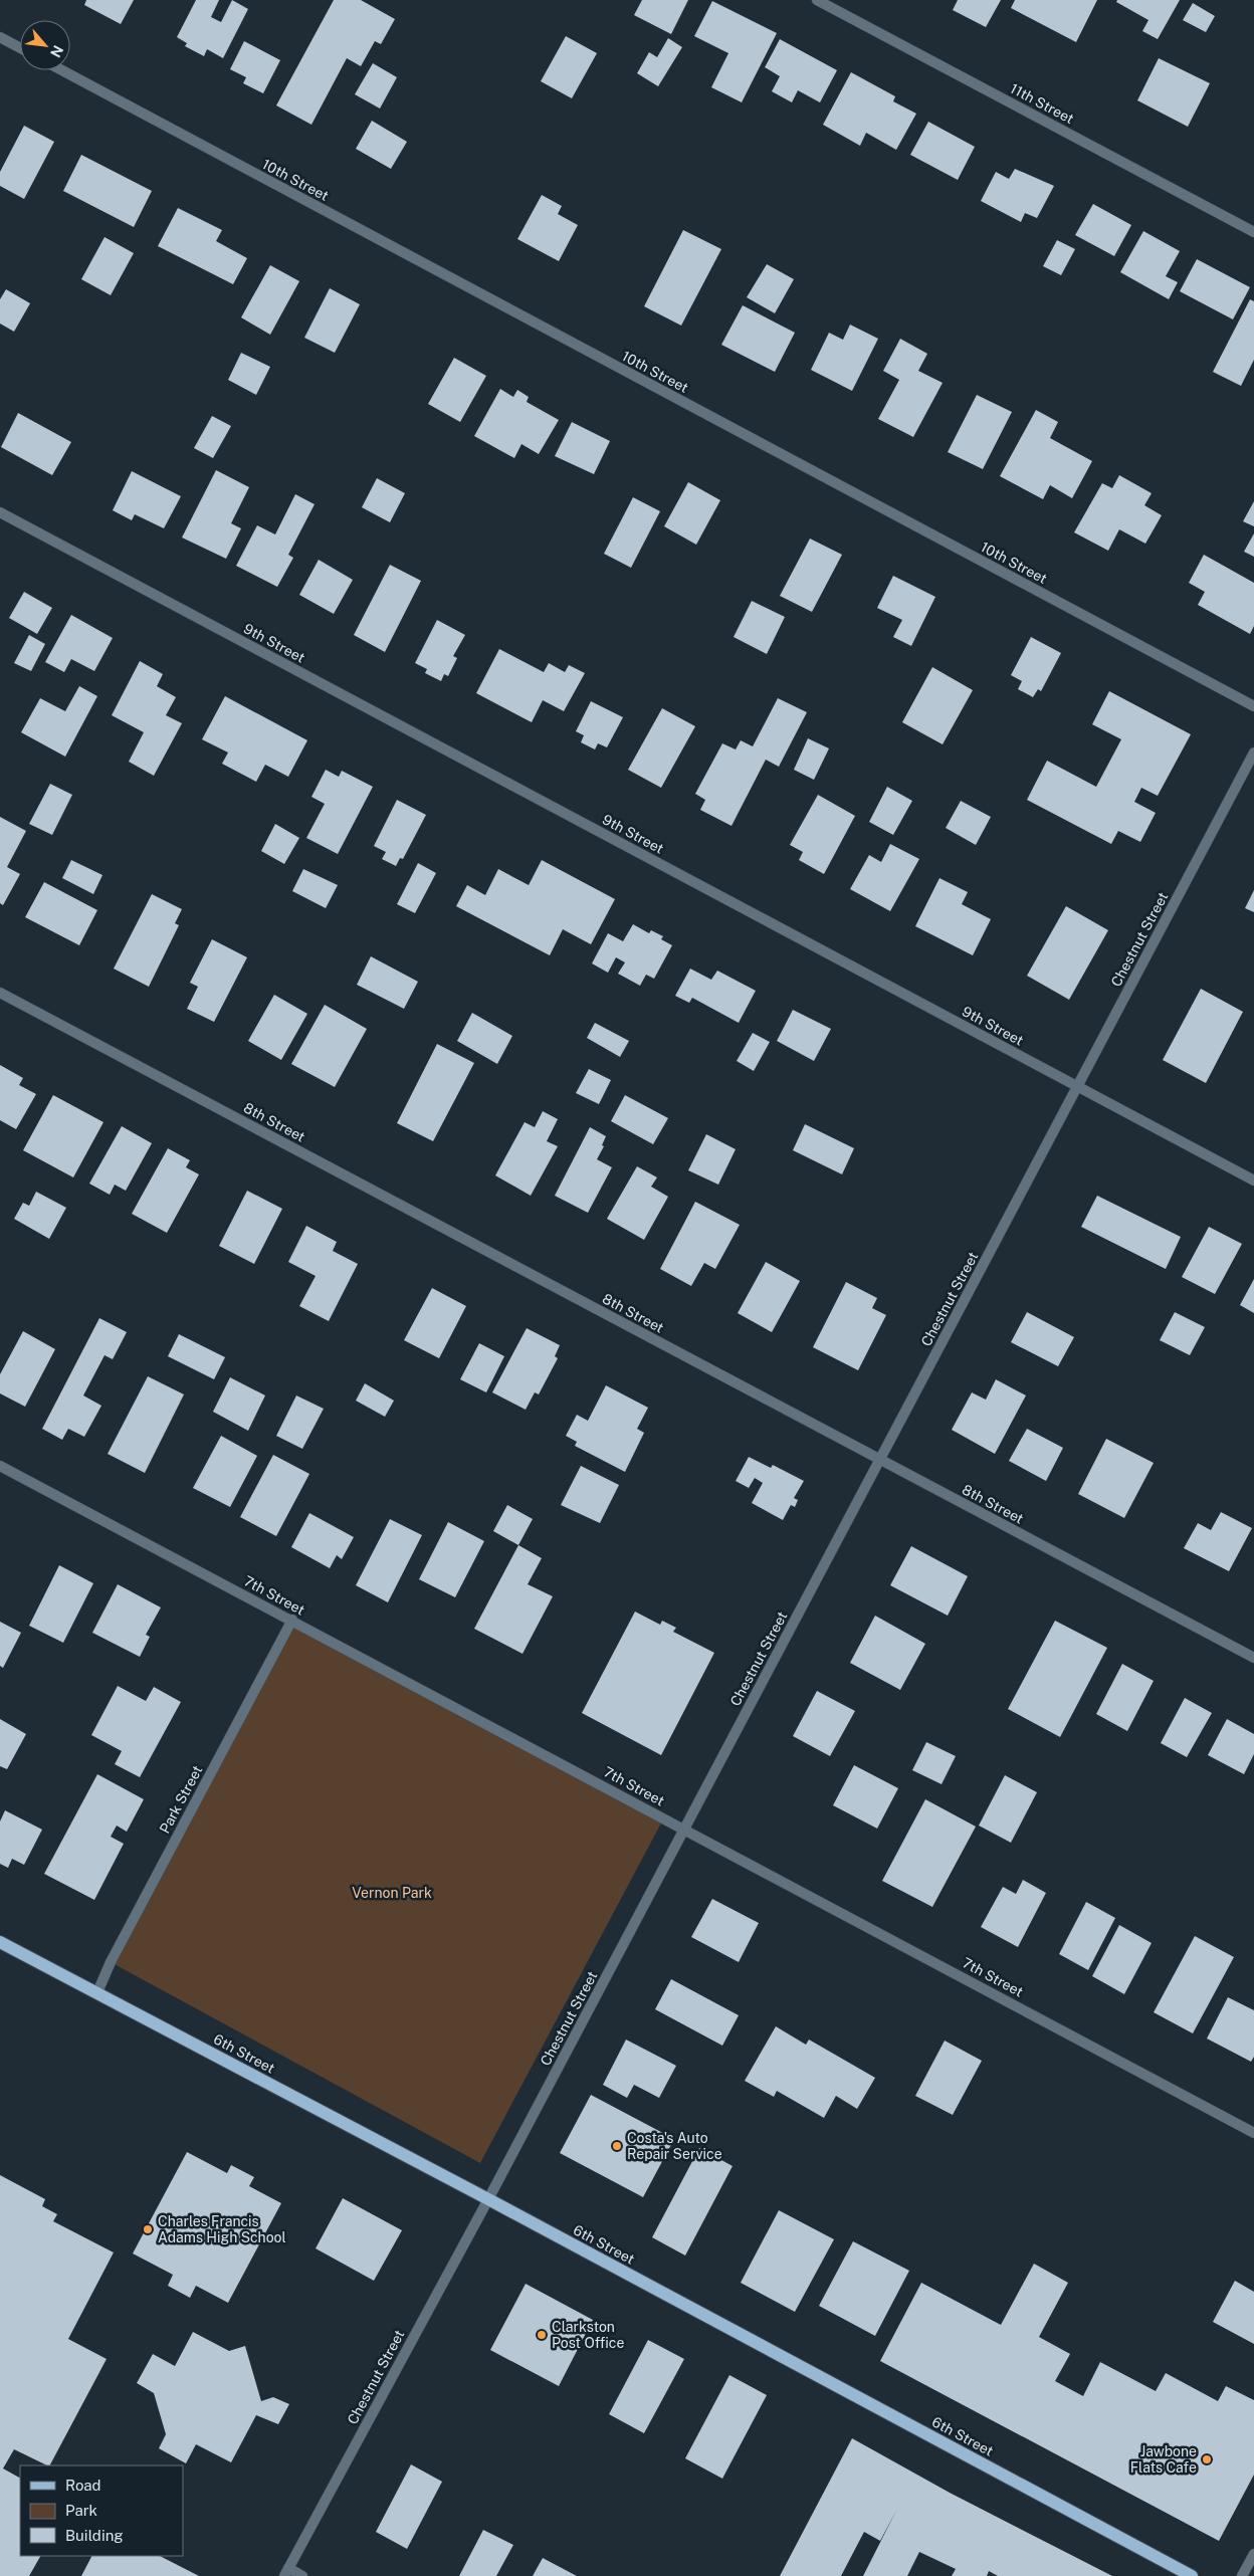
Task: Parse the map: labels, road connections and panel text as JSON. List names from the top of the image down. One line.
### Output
{"streets":{"main road":["6th Street"],"street":["11th Street","10th Street","9th Street","Chestnut Street","8th Street","7th Street","Park Street"]},"crossings":[["9th Street","Chestnut Street"],["Chestnut Street","8th Street"],["Chestnut Street","7th Street"],["Chestnut Street","6th Street"],["7th Street","Park Street"],["Park Street","6th Street"]],"parks":["Vernon Park"],"places":["Costa's Auto Repair Service","Charles Francis Adams High School","Clarkston Post Office","Jawbone Flats Cafe"],"legend":["Road","Park","Building"],"north":"bottom right"}
